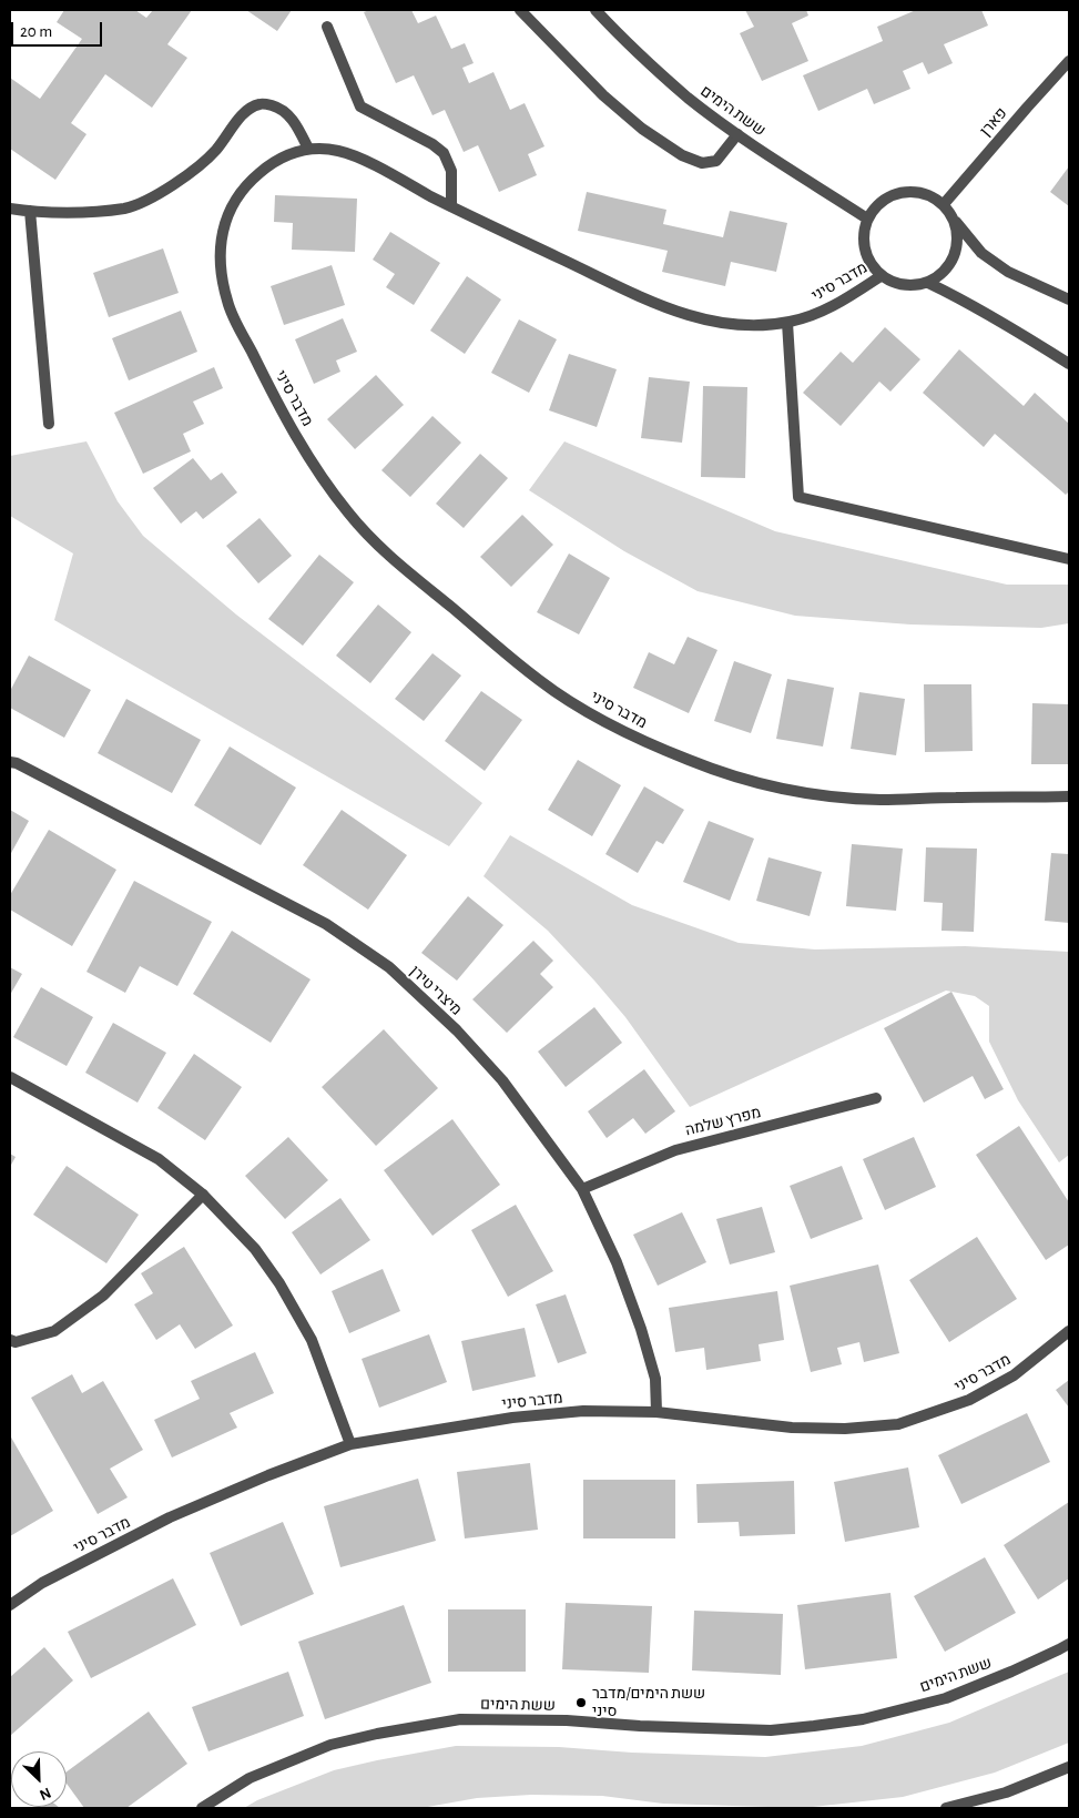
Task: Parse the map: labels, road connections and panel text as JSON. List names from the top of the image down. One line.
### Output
{"streets":{"street":["ששת הימים","פארן","מדבר סיני","מיצרי טירן","מפרץ שלמה"]},"crossings":[["ששת הימים","פארן"],["ששת הימים","מדבר סיני"],["פארן","מדבר סיני"],["מדבר סיני","מיצרי טירן"],["מיצרי טירן","מפרץ שלמה"]],"places":["ששת הימים/מדבר סיני"],"scale_bar":"20 m","north":"bottom right"}
